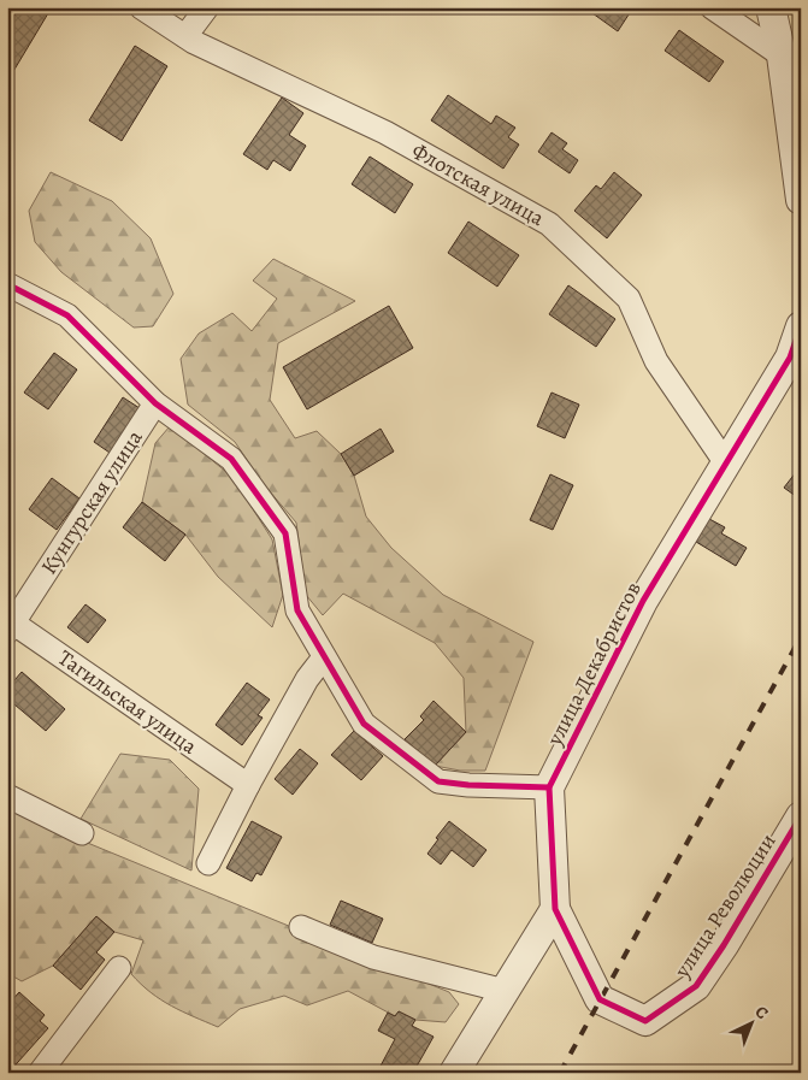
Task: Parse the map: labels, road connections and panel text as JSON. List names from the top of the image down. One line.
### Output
{"streets":{"street":["Флотская улица","Кунгурская улица","улица Декабристов","Тагильская улица","улица Революции"]},"crossings":[["Флотская улица","улица Декабристов"],["Кунгурская улица","Тагильская улица"],["улица Декабристов","улица Революции"]],"north":"top right"}
